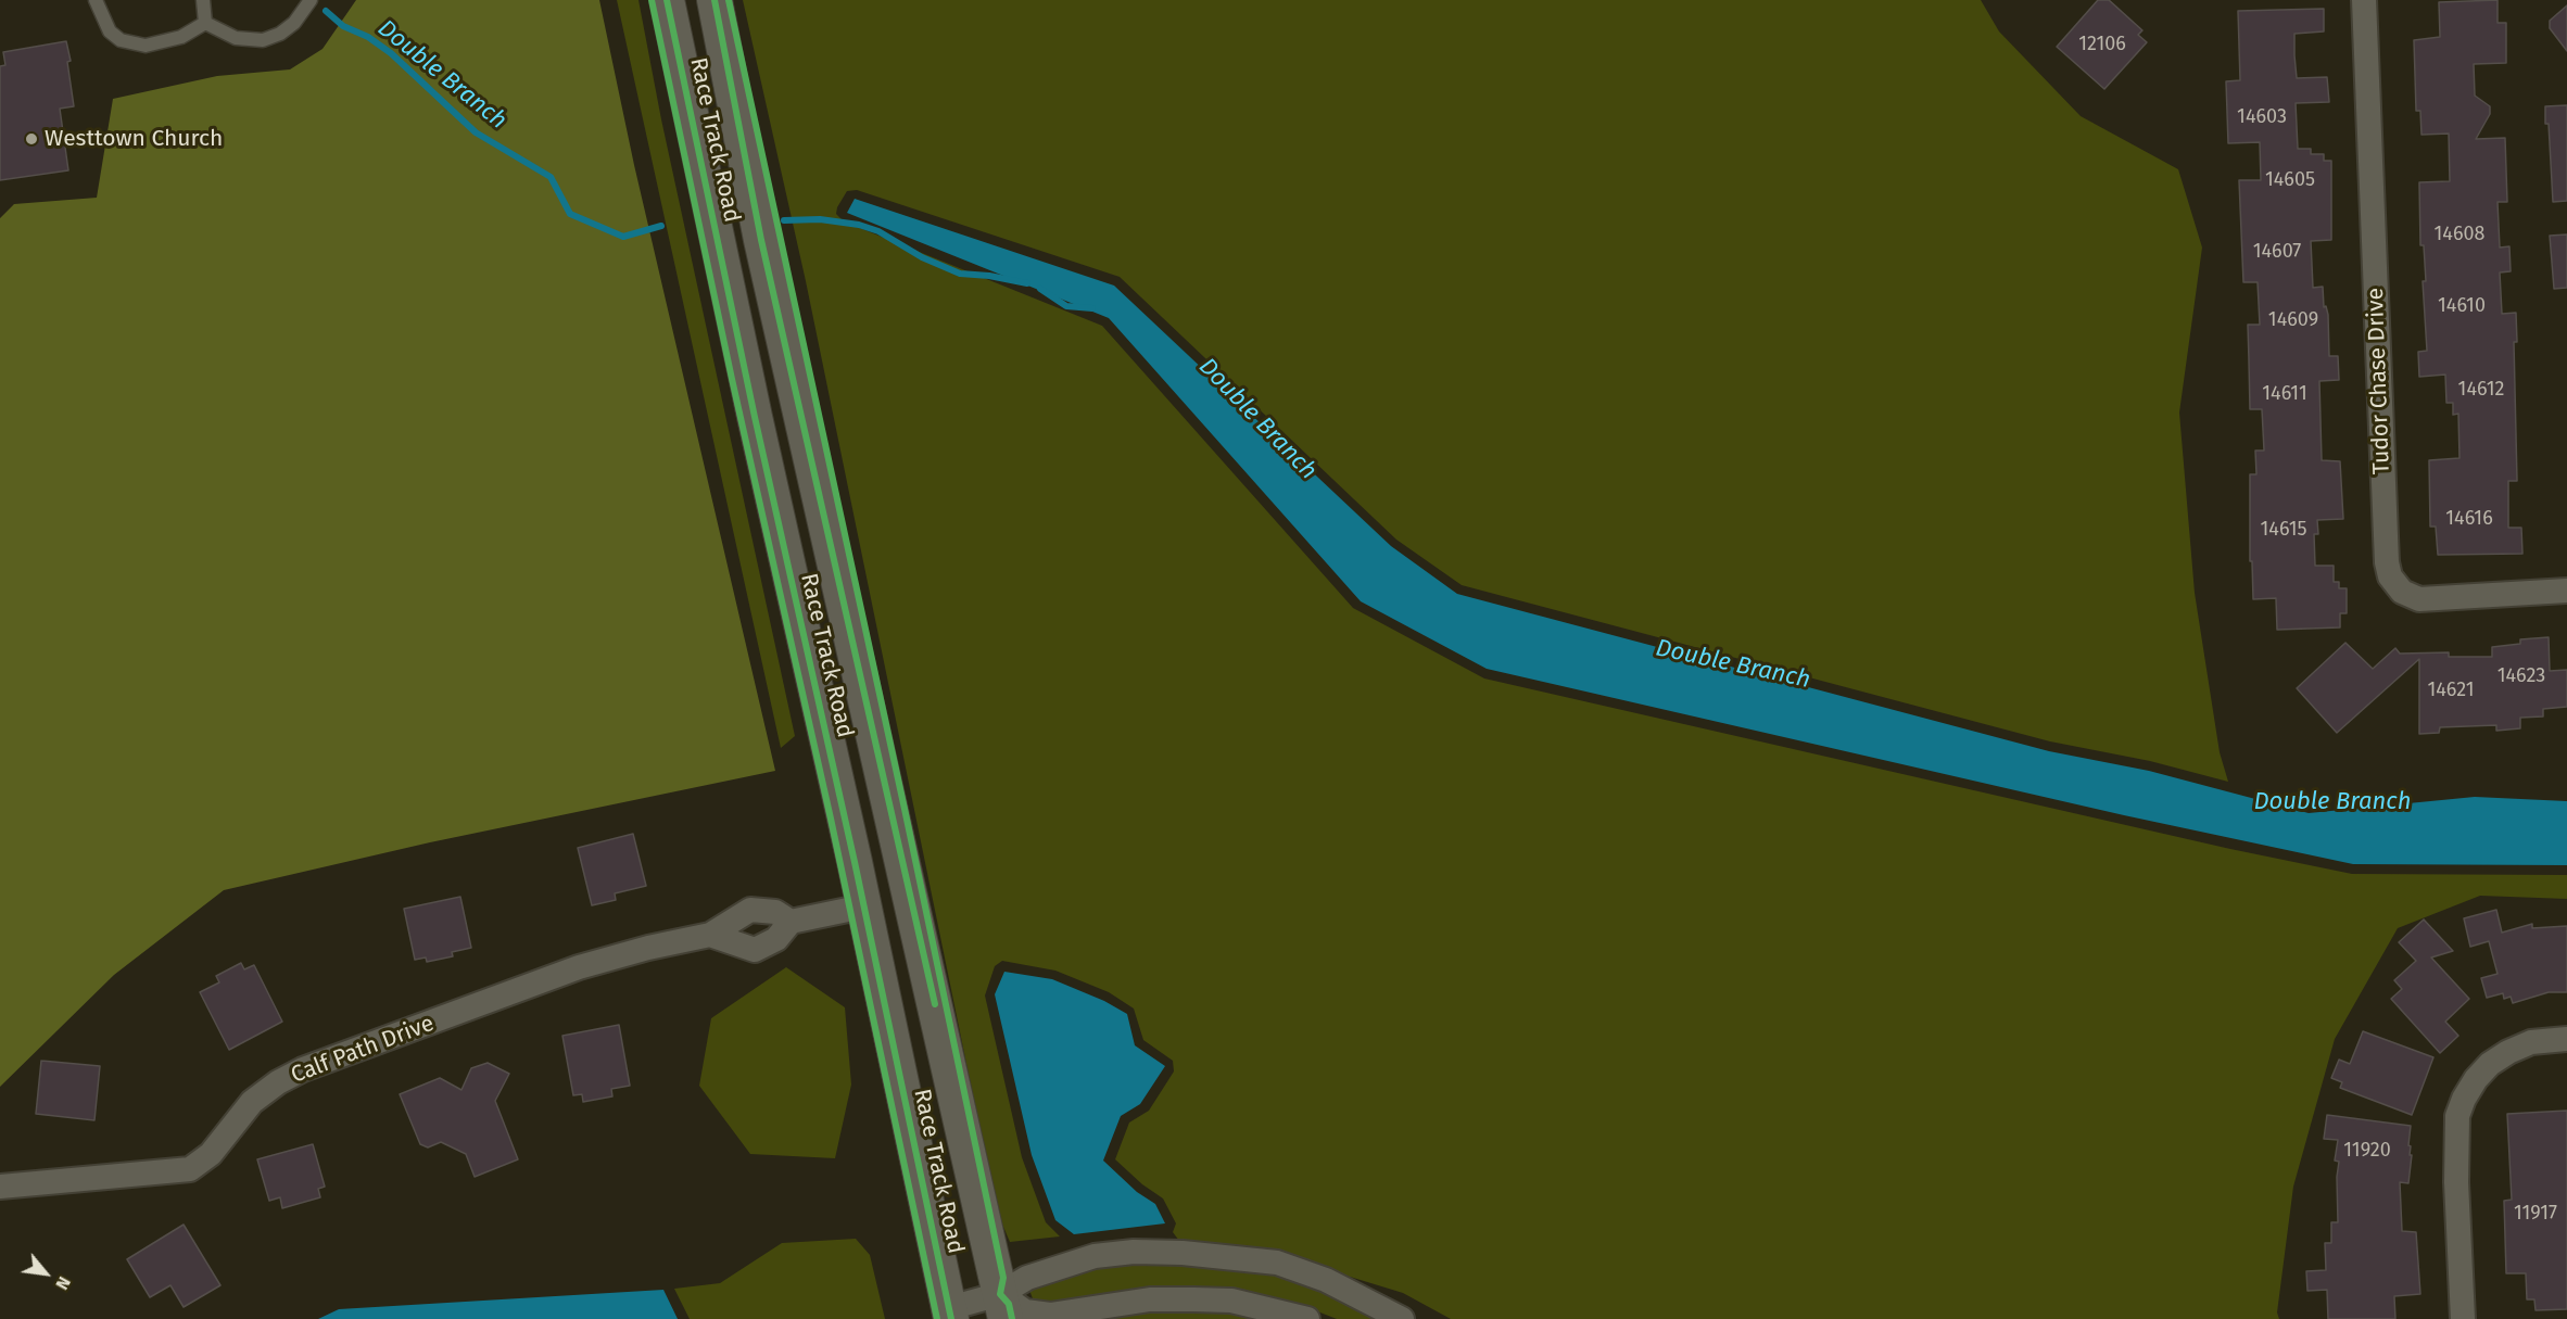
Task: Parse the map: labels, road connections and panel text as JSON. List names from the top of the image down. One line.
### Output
{"streets":{"main road":["Race Track Road"],"street":["Tudor Chase Drive","Calf Path Drive"]},"water":["Double Branch"],"places":["Westtown Church"],"house_numbers":["12106","14603","14605","14608","14607","14610","14609","14612","14611","14616","14615","14623","14621","11920","11917"],"north":"bottom right"}
